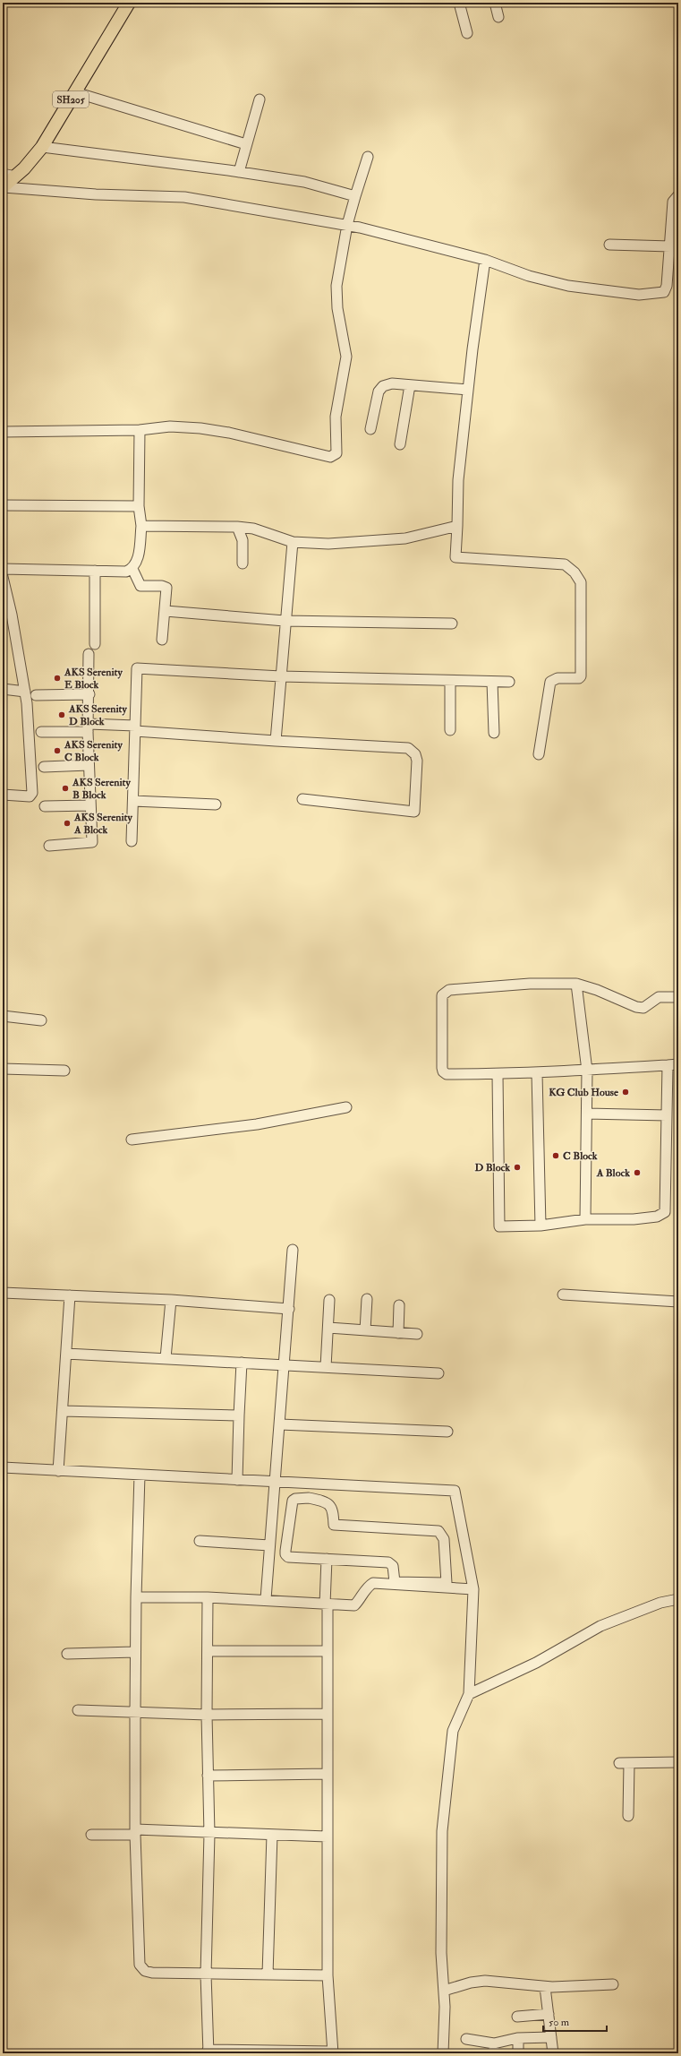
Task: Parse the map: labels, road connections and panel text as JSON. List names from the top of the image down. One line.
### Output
{"streets":{"main road":["SH205"]},"places":["AKS Serenity E Block","AKS Serenity D Block","AKS Serenity C Block","AKS Serenity B Block","AKS Serenity A Block","KG Club House","C Block","D Block","A Block"],"scale_bar":"50 m"}
